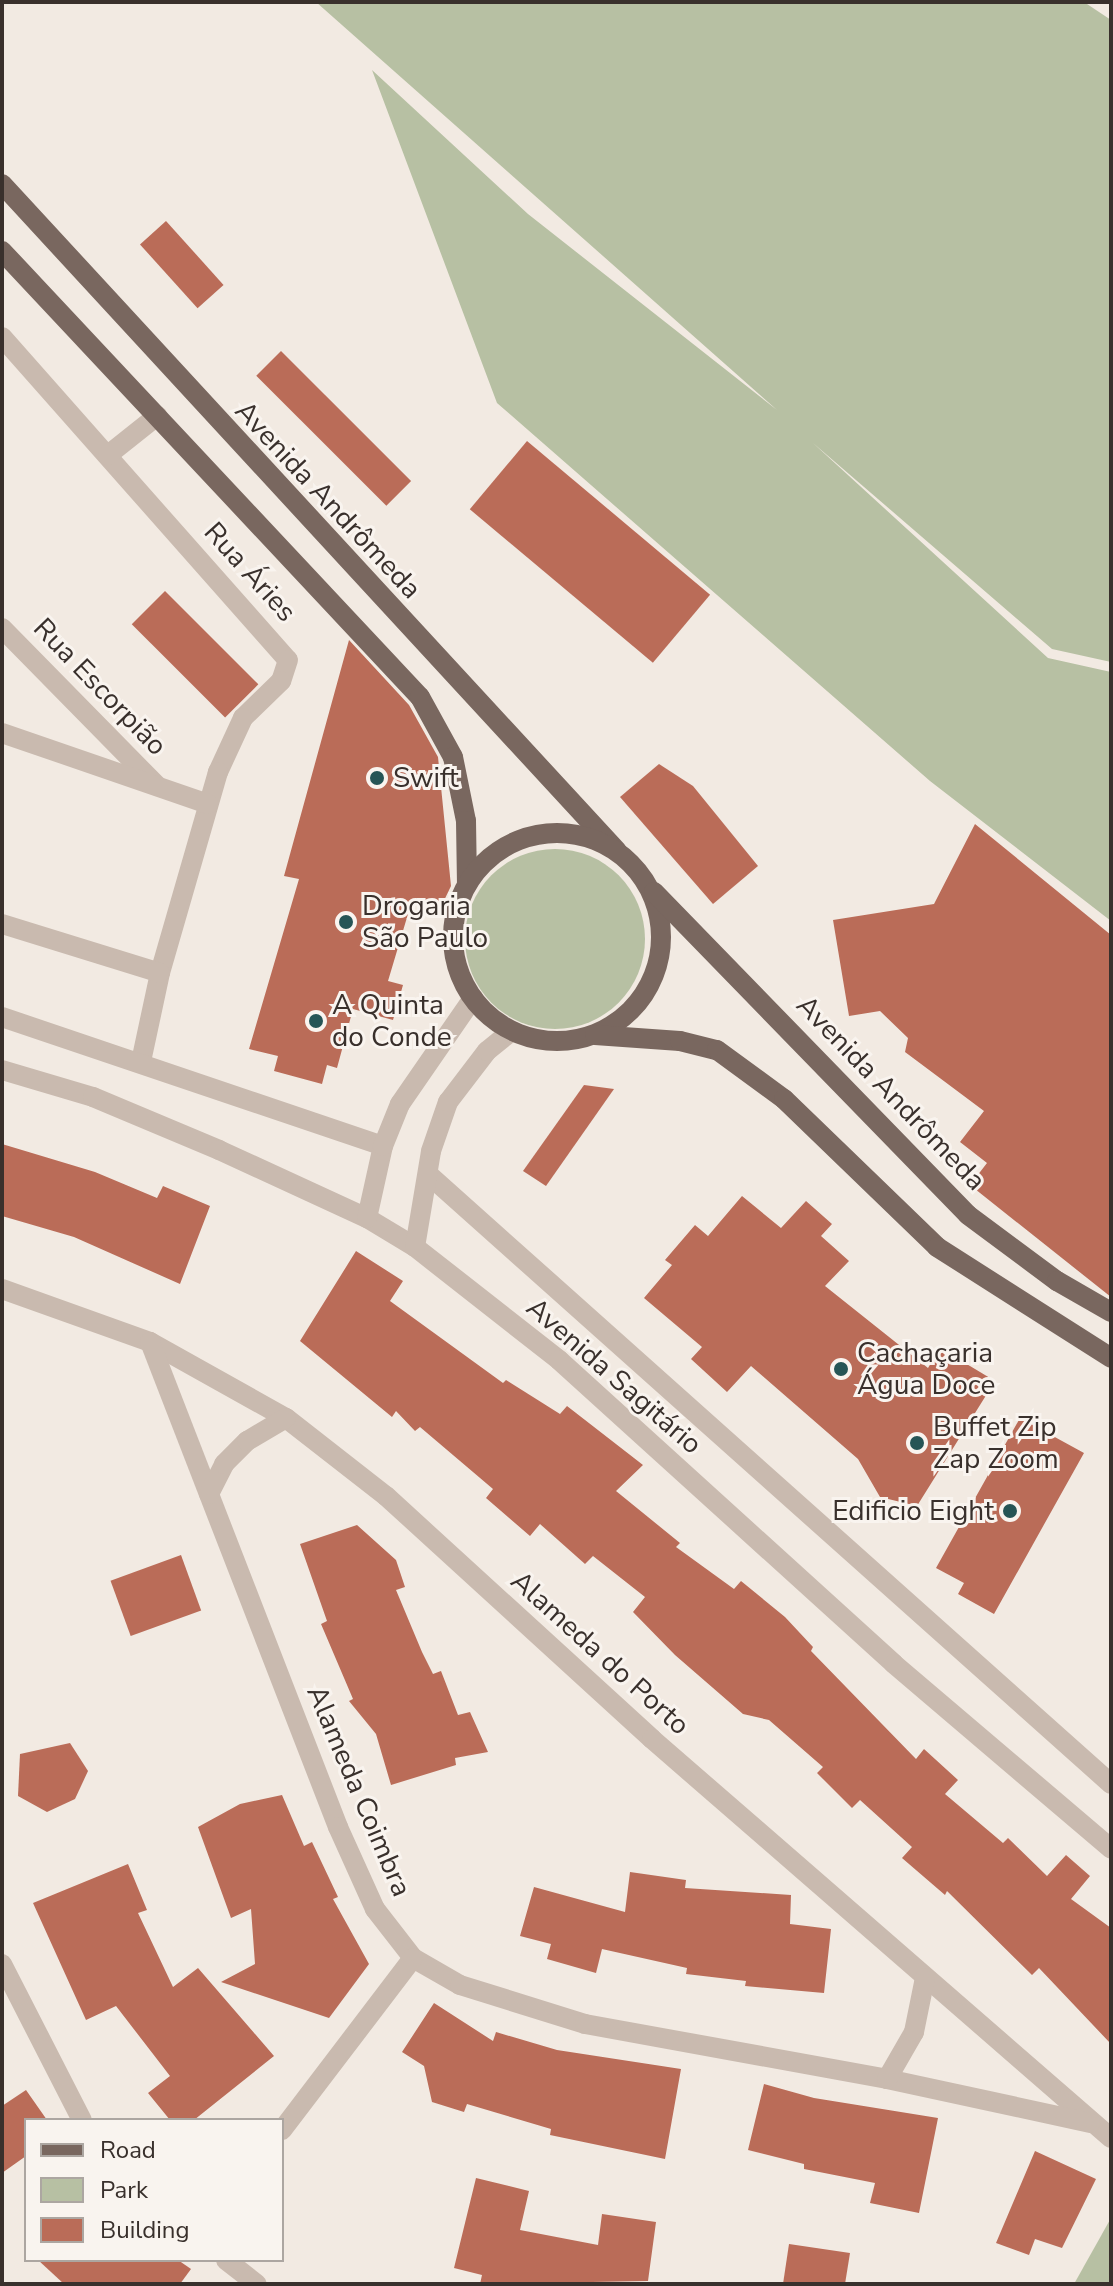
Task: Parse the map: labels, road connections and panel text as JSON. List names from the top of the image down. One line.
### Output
{"streets":{"main road":["Avenida Andrômeda"],"street":["Rua Áries","Rua Escorpião","Avenida Sagitário","Alameda do Porto","Alameda Coimbra"]},"crossings":[["Alameda do Porto","Alameda Coimbra"]],"places":["Swift","Drogaria São Paulo","A Quinta do Conde","Cachaçaria Água Doce","Buffet Zip Zap Zoom","Edificio Eight"],"legend":["Road","Park","Building"]}
